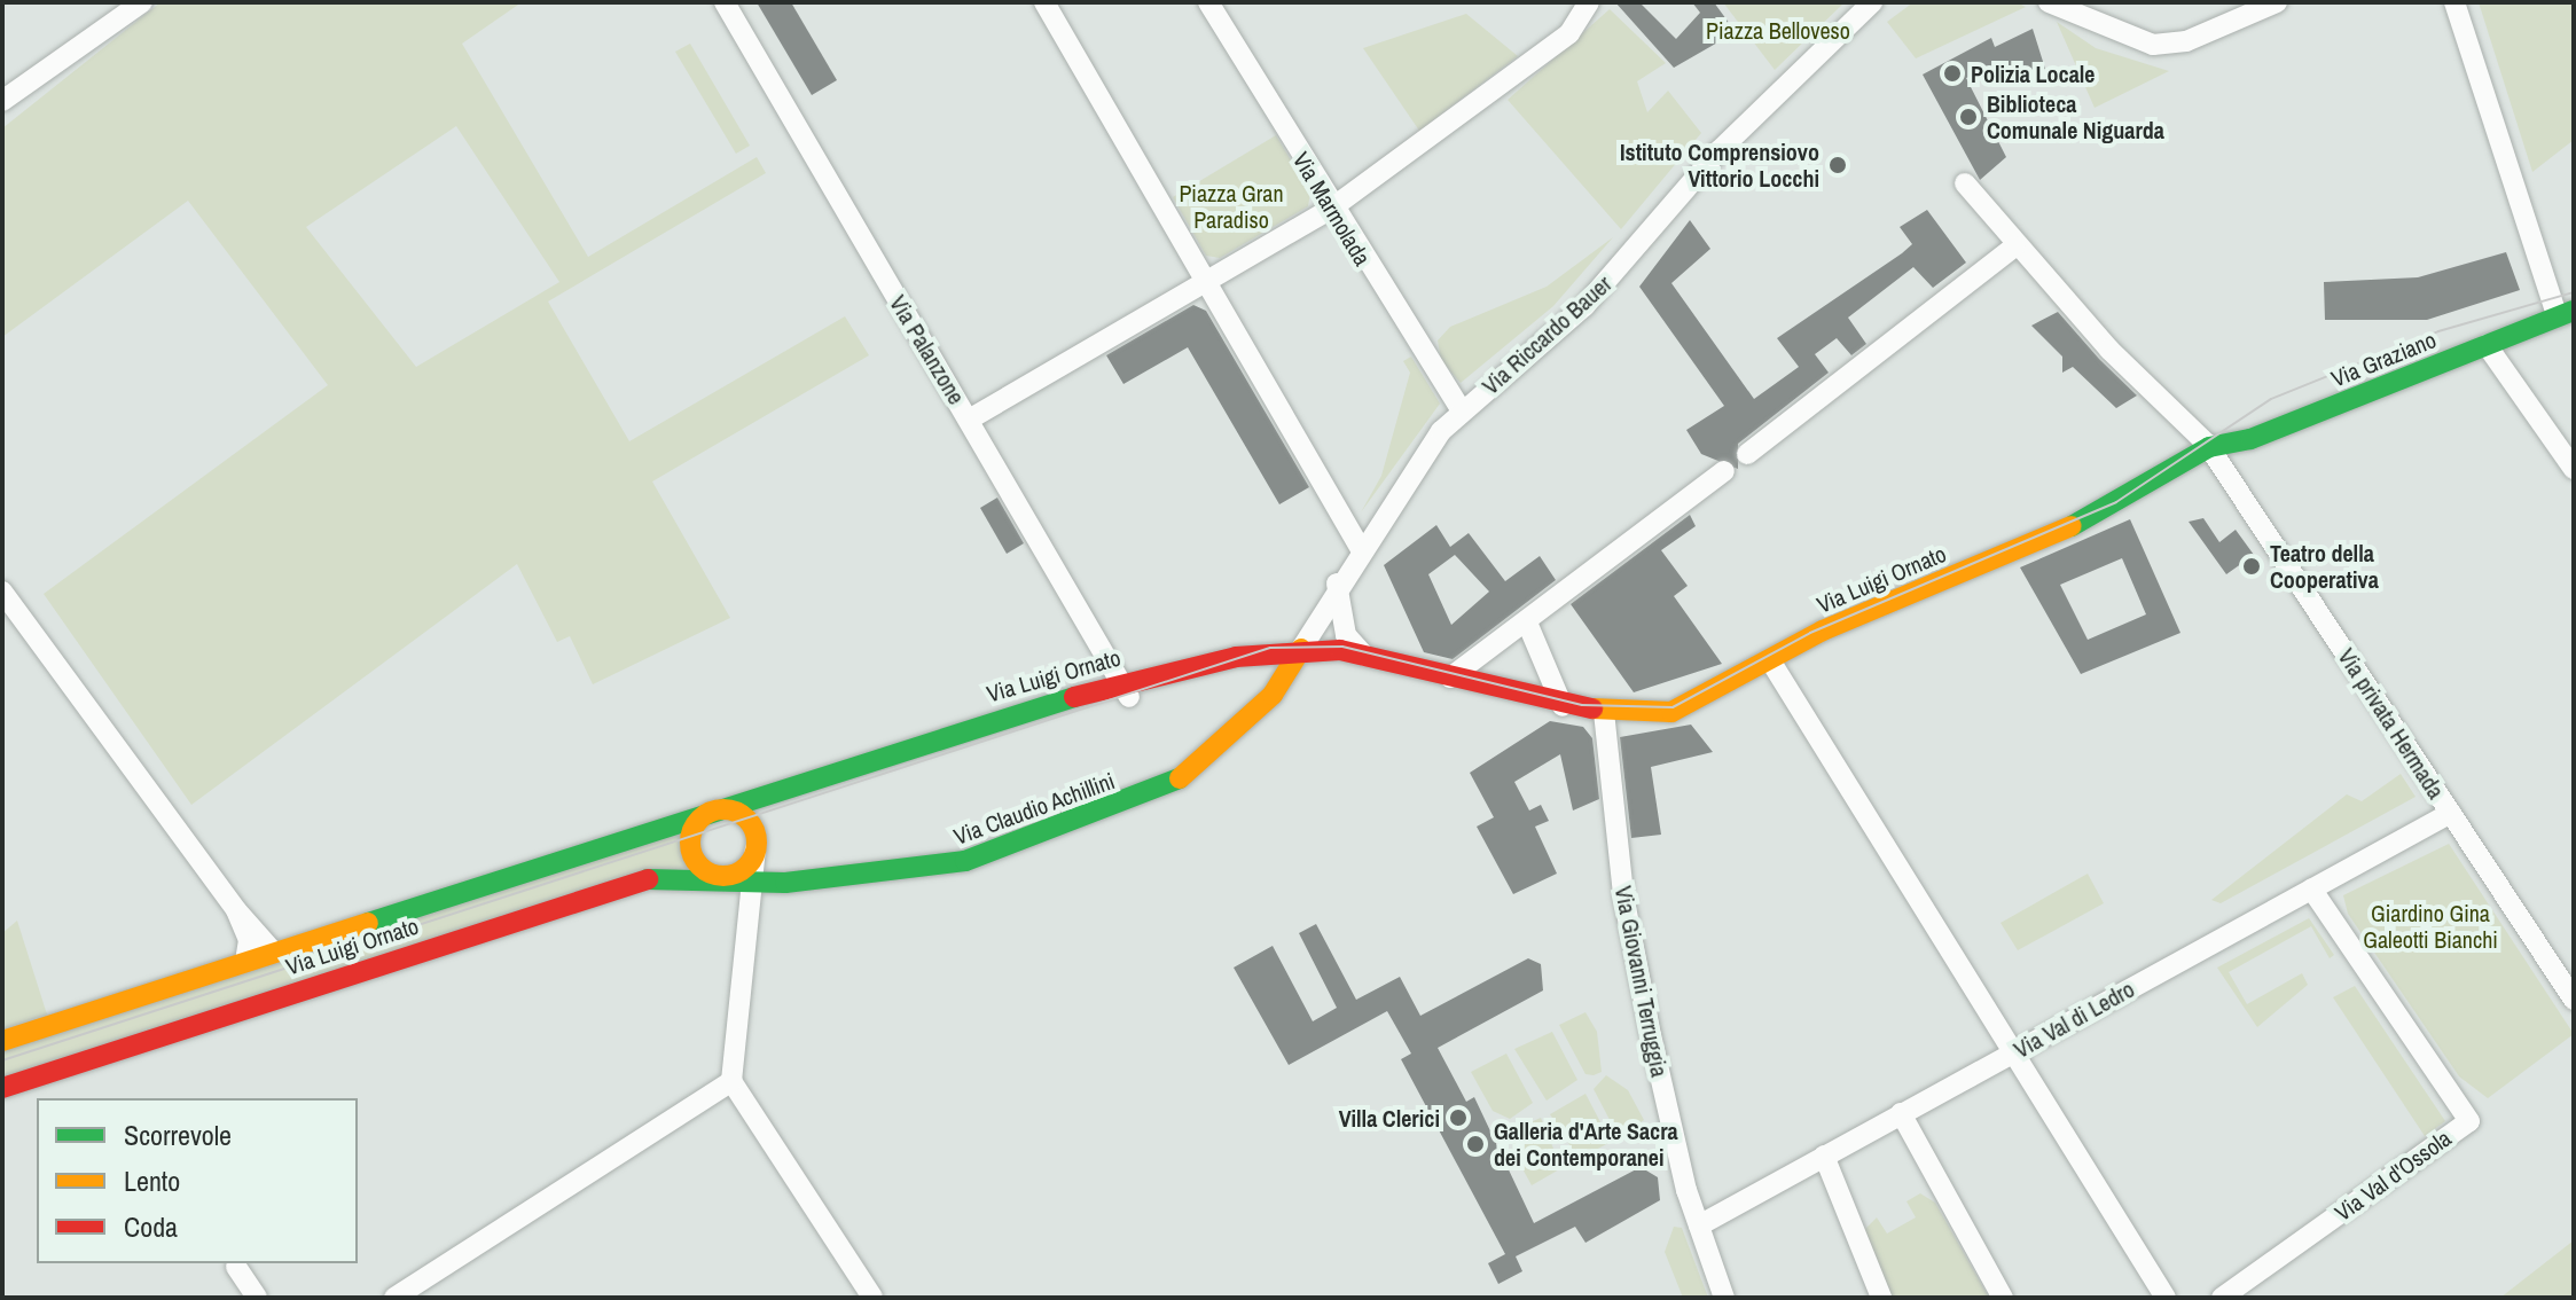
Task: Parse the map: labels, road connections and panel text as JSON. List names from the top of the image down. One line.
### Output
{"streets":{"main road":["Via Graziano","Via Luigi Ornato","Via Claudio Achillini"],"street":["Via Marmolada","Via Riccardo Bauer","Via Palanzone","Via privata Hermada","Via Giovanni Terruggia","Via Val di Ledro","Via Val d'Ossola"]},"crossings":[["Via Marmolada","Via Riccardo Bauer"],["Via Riccardo Bauer","Via Luigi Ornato"],["Via Riccardo Bauer","Via Claudio Achillini"],["Via Palanzone","Via Luigi Ornato"],["Via Graziano","Via Luigi Ornato"],["Via Graziano","Via privata Hermada"],["Via Luigi Ornato","Via privata Hermada"],["Via Luigi Ornato","Via Claudio Achillini"],["Via Luigi Ornato","Via Giovanni Terruggia"],["Via privata Hermada","Via Val di Ledro"],["Via Giovanni Terruggia","Via Val di Ledro"],["Via Val di Ledro","Via Val d'Ossola"]],"parks":["Piazza Belloveso","Piazza Gran Paradiso","Giardino Gina Galeotti Bianchi"],"places":["Polizia Locale","Biblioteca Comunale Niguarda","Istituto Comprensiovo Vittorio Locchi","Teatro della Cooperativa","Villa Clerici","Galleria d'Arte Sacra dei Contemporanei"],"legend":["Scorrevole","Lento","Coda"]}
